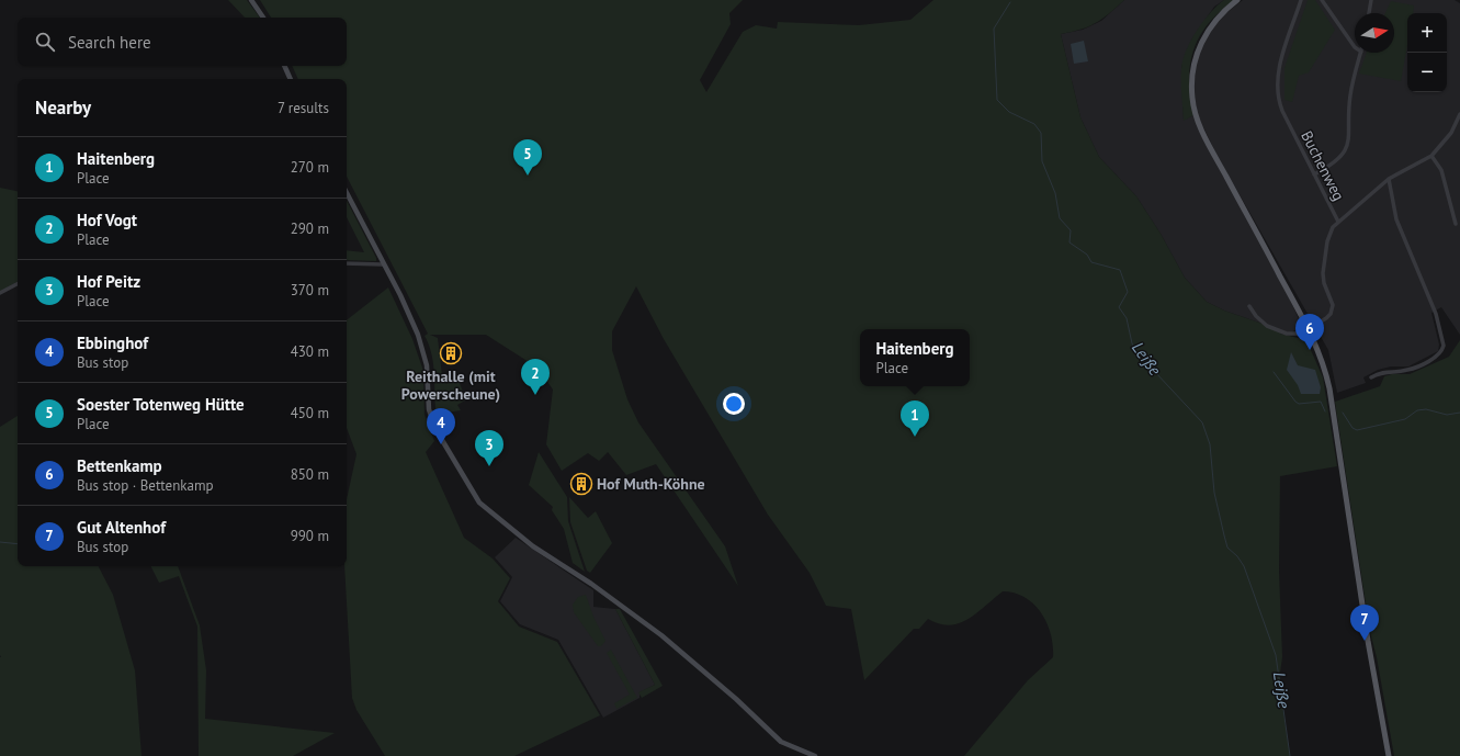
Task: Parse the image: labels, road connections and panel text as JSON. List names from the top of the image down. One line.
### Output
{"streets":{"street":["Buchenweg"]},"water":["Leiße"],"places":{"building":["Reithalle (mit Powerscheune)","Hof Muth-Köhne"]},"north":"right","page":{"map_buttons":["+","−"],"search":"Search here","heading":["Nearby","7 results"],"list":[{"mark":"1","name":"Haitenberg","note":"Place","value":"270 m"},{"mark":"2","name":"Hof Vogt","note":"Place","value":"290 m"},{"mark":"3","name":"Hof Peitz","note":"Place","value":"370 m"},{"mark":"4","name":"Ebbinghof","note":"Bus stop","value":"430 m"},{"mark":"5","name":"Soester Totenweg Hütte","note":"Place","value":"450 m"},{"mark":"6","name":"Bettenkamp","note":"Bus stop · Bettenkamp","value":"850 m"},{"mark":"7","name":"Gut Altenhof","note":"Bus stop","value":"990 m"}],"pins":["5","6","2","1","4","3","7"],"popup":["Haitenberg","Place"]}}
